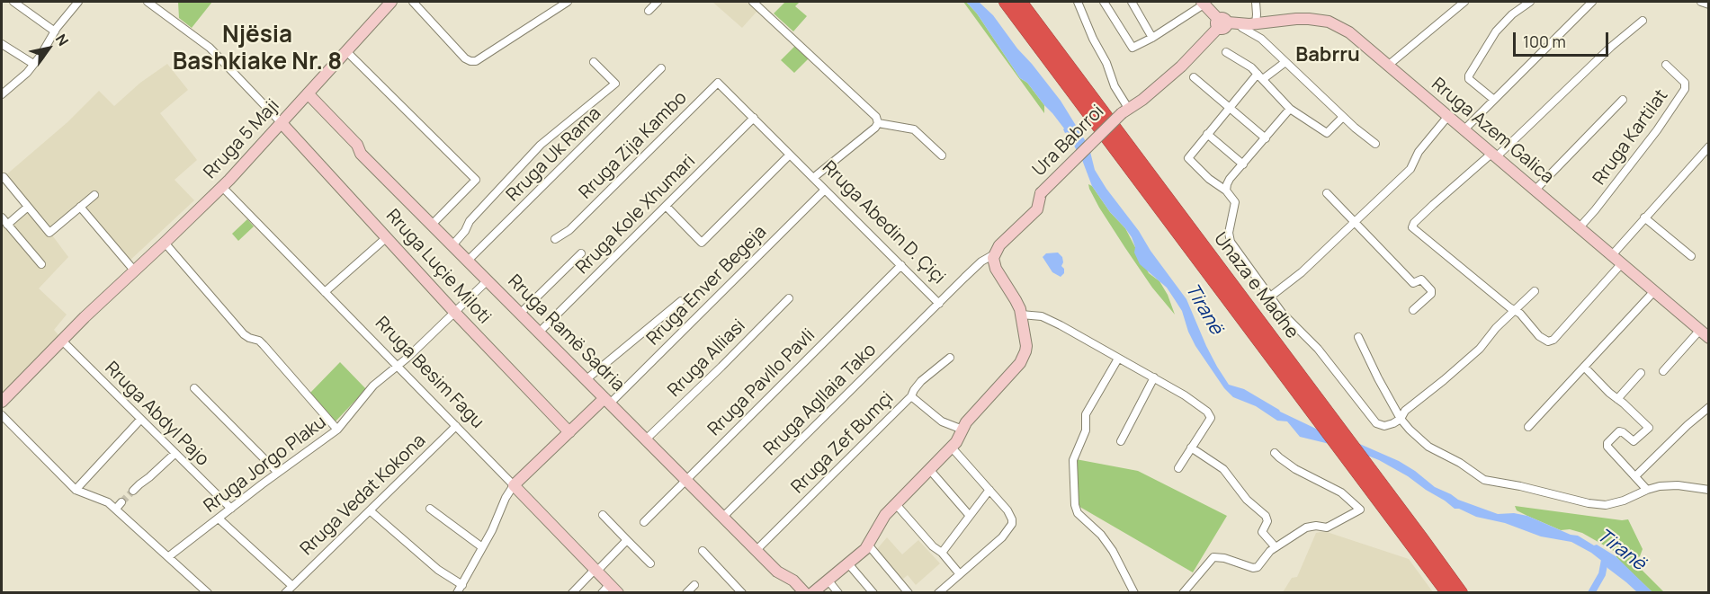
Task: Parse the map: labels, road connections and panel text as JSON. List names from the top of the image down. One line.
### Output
{"streets":{"highway":["Unaza e Madhe"],"main road":["Rruga Azem Galica","Rruga 5 Maji","Ura Babrroi","Rruga Abedin D. Çiçi","Rruga Luçie Miloti","Rruga Ramë Sadria","Rruga Besim Fagu"],"street":["Rruga Kartilat","Rruga Zija Kambo","Rruga Uk Rama","Rruga Kole Xhumari","Rruga Enver Begeja","Rruga Alliasi","Rruga Pavllo Pavli","Rruga Agllaia Tako","Rruga Abdyl Pajo","Rruga Zef Bumçi","Rruga Jorgo Plaku","Rruga Vedat Kokona"]},"crossings":[["Rruga Azem Galica","Rruga Kartilat"],["Rruga 5 Maji","Rruga Luçie Miloti"],["Rruga 5 Maji","Rruga Ramë Sadria"],["Rruga 5 Maji","Rruga Besim Fagu"],["Rruga 5 Maji","Rruga Abdyl Pajo"],["Ura Babrroi","Rruga Abedin D. Çiçi"],["Rruga Zija Kambo","Rruga Abedin D. Çiçi"],["Rruga Uk Rama","Rruga Ramë Sadria"],["Rruga Kole Xhumari","Rruga Abedin D. Çiçi"],["Rruga Kole Xhumari","Rruga Ramë Sadria"],["Rruga Abedin D. Çiçi","Rruga Enver Begeja"],["Rruga Abedin D. Çiçi","Rruga Pavllo Pavli"],["Rruga Abedin D. Çiçi","Rruga Agllaia Tako"],["Rruga Luçie Miloti","Rruga Jorgo Plaku"],["Rruga Enver Begeja","Rruga Ramë Sadria"],["Rruga Ramë Sadria","Rruga Alliasi"],["Rruga Ramë Sadria","Rruga Pavllo Pavli"],["Rruga Ramë Sadria","Rruga Agllaia Tako"],["Rruga Ramë Sadria","Rruga Zef Bumçi"],["Rruga Ramë Sadria","Rruga Jorgo Plaku"],["Rruga Besim Fagu","Rruga Jorgo Plaku"],["Rruga Besim Fagu","Rruga Vedat Kokona"],["Rruga Abdyl Pajo","Rruga Jorgo Plaku"]],"districts":["Njësia Bashkiake Nr. 8","Babrru"],"water":["Tiranë"],"scale_bar":"100 m","north":"top right"}
